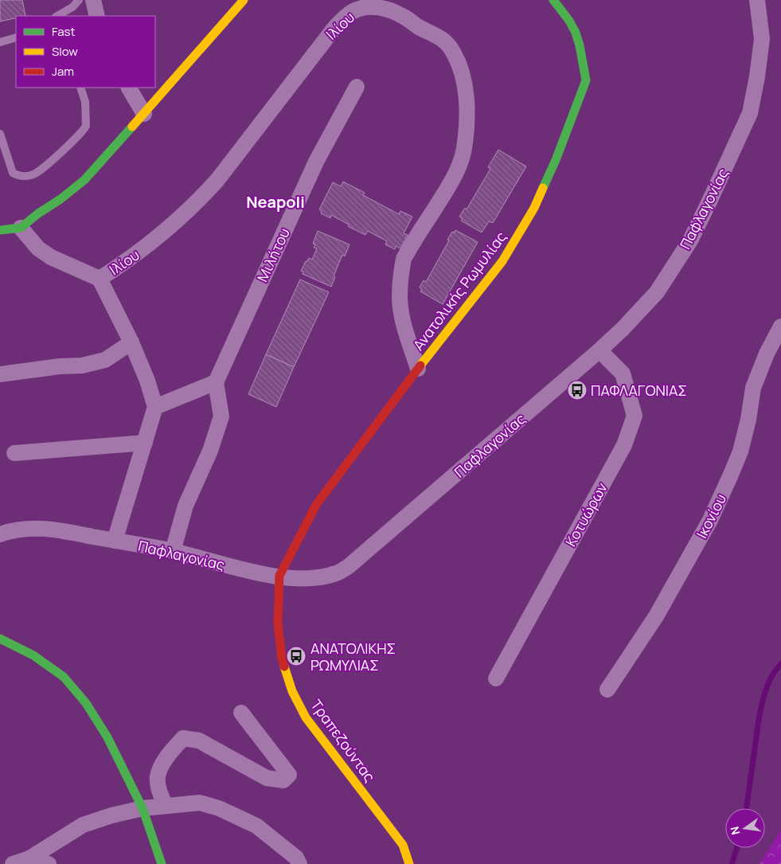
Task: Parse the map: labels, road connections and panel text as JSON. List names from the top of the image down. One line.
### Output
{"streets":{"street":["Ιλίου","Παφλαγονίας","Μιλήτου","Ανατολικής Ρωμυλίας","Κοτυώρων","Ικονίου","Τραπεζούντας"]},"crossings":[["Ιλίου","Ανατολικής Ρωμυλίας"],["Παφλαγονίας","Ανατολικής Ρωμυλίας"],["Παφλαγονίας","Κοτυώρων"],["Παφλαγονίας","Τραπεζούντας"],["Ανατολικής Ρωμυλίας","Τραπεζούντας"]],"districts":["Neapoli"],"places":{"bus stop":["ΠΑΦΛΑΓΟΝΙΑΣ","ΑΝΑΤΟΛΙΚΗΣ ΡΩΜΥΛΙΑΣ"]},"legend":["Fast","Slow","Jam"],"north":"left"}
